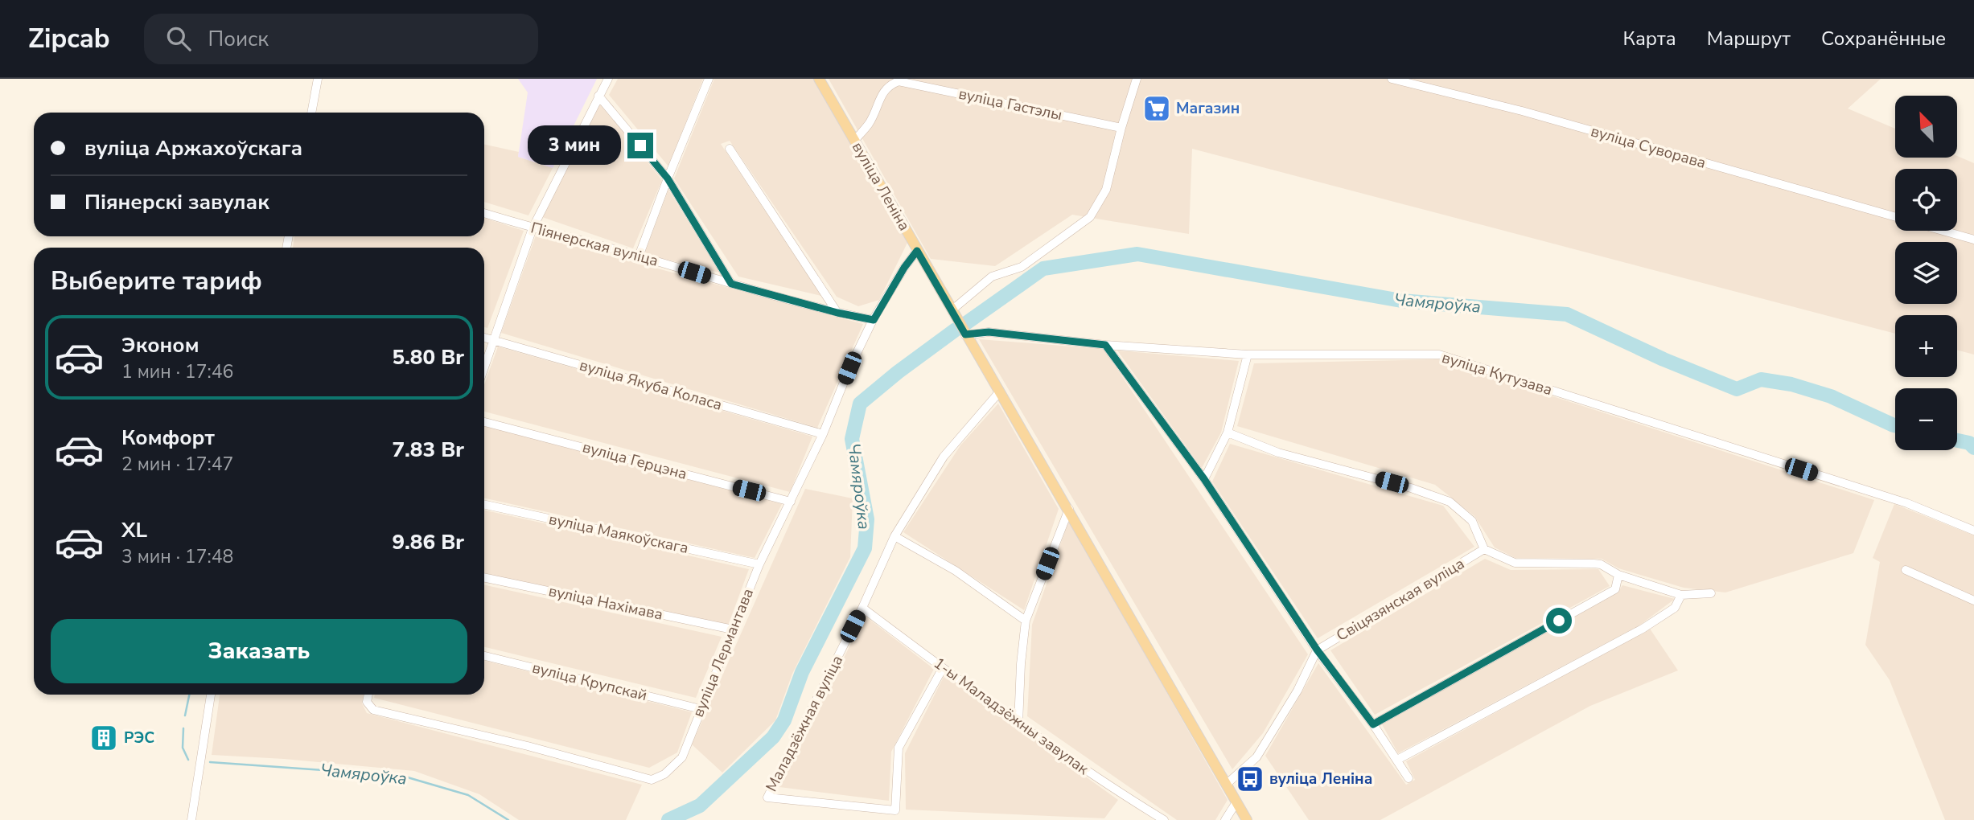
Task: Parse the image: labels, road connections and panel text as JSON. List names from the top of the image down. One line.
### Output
{"streets":{"main road":["вуліца Леніна"],"street":["вуліца Гастэлы","вуліца Суворава","Піянерская вуліца","вуліца Кутузава","вуліца Якуба Коласа","вуліца Герцэна","вуліца Маякоўскага","Свіцязянская вуліца","вуліца Нахімава","вуліца Лермантава","вуліца Крупскай","1-ы Маладзёжны завулак","Маладзёжная вуліца"]},"crossings":[["вуліца Гастэлы","вуліца Леніна"],["вуліца Леніна","вуліца Кутузава"],["вуліца Леніна","вуліца Лермантава"],["вуліца Леніна","Маладзёжная вуліца"],["Піянерская вуліца","вуліца Лермантава"],["вуліца Якуба Коласа","вуліца Лермантава"],["вуліца Герцэна","вуліца Лермантава"],["вуліца Маякоўскага","вуліца Лермантава"],["вуліца Нахімава","вуліца Лермантава"],["вуліца Лермантава","вуліца Крупскай"],["1-ы Маладзёжны завулак","Маладзёжная вуліца"]],"water":["Чамяроўка"],"places":{"supermarket":["Магазин"],"building":["РЭС"],"bus stop":["вуліца Леніна"]},"north":"top left","page":{"header":"Zipcab","search":"Поиск","nav":["Карта","Маршрут","Сохранённые"],"map_buttons":["+","−"],"banner":["вуліца Аржахоўскага","Піянерскі завулак"],"bubble":"3 мин","heading":"Выберите тариф","list":[{"name":"Эконом","note":"1 мин · 17:46","value":"5.80 Br"},{"name":"Комфорт","note":"2 мин · 17:47","value":"7.83 Br"},{"name":"XL","note":"3 мин · 17:48","value":"9.86 Br"}],"buttons":"Заказать"}}
